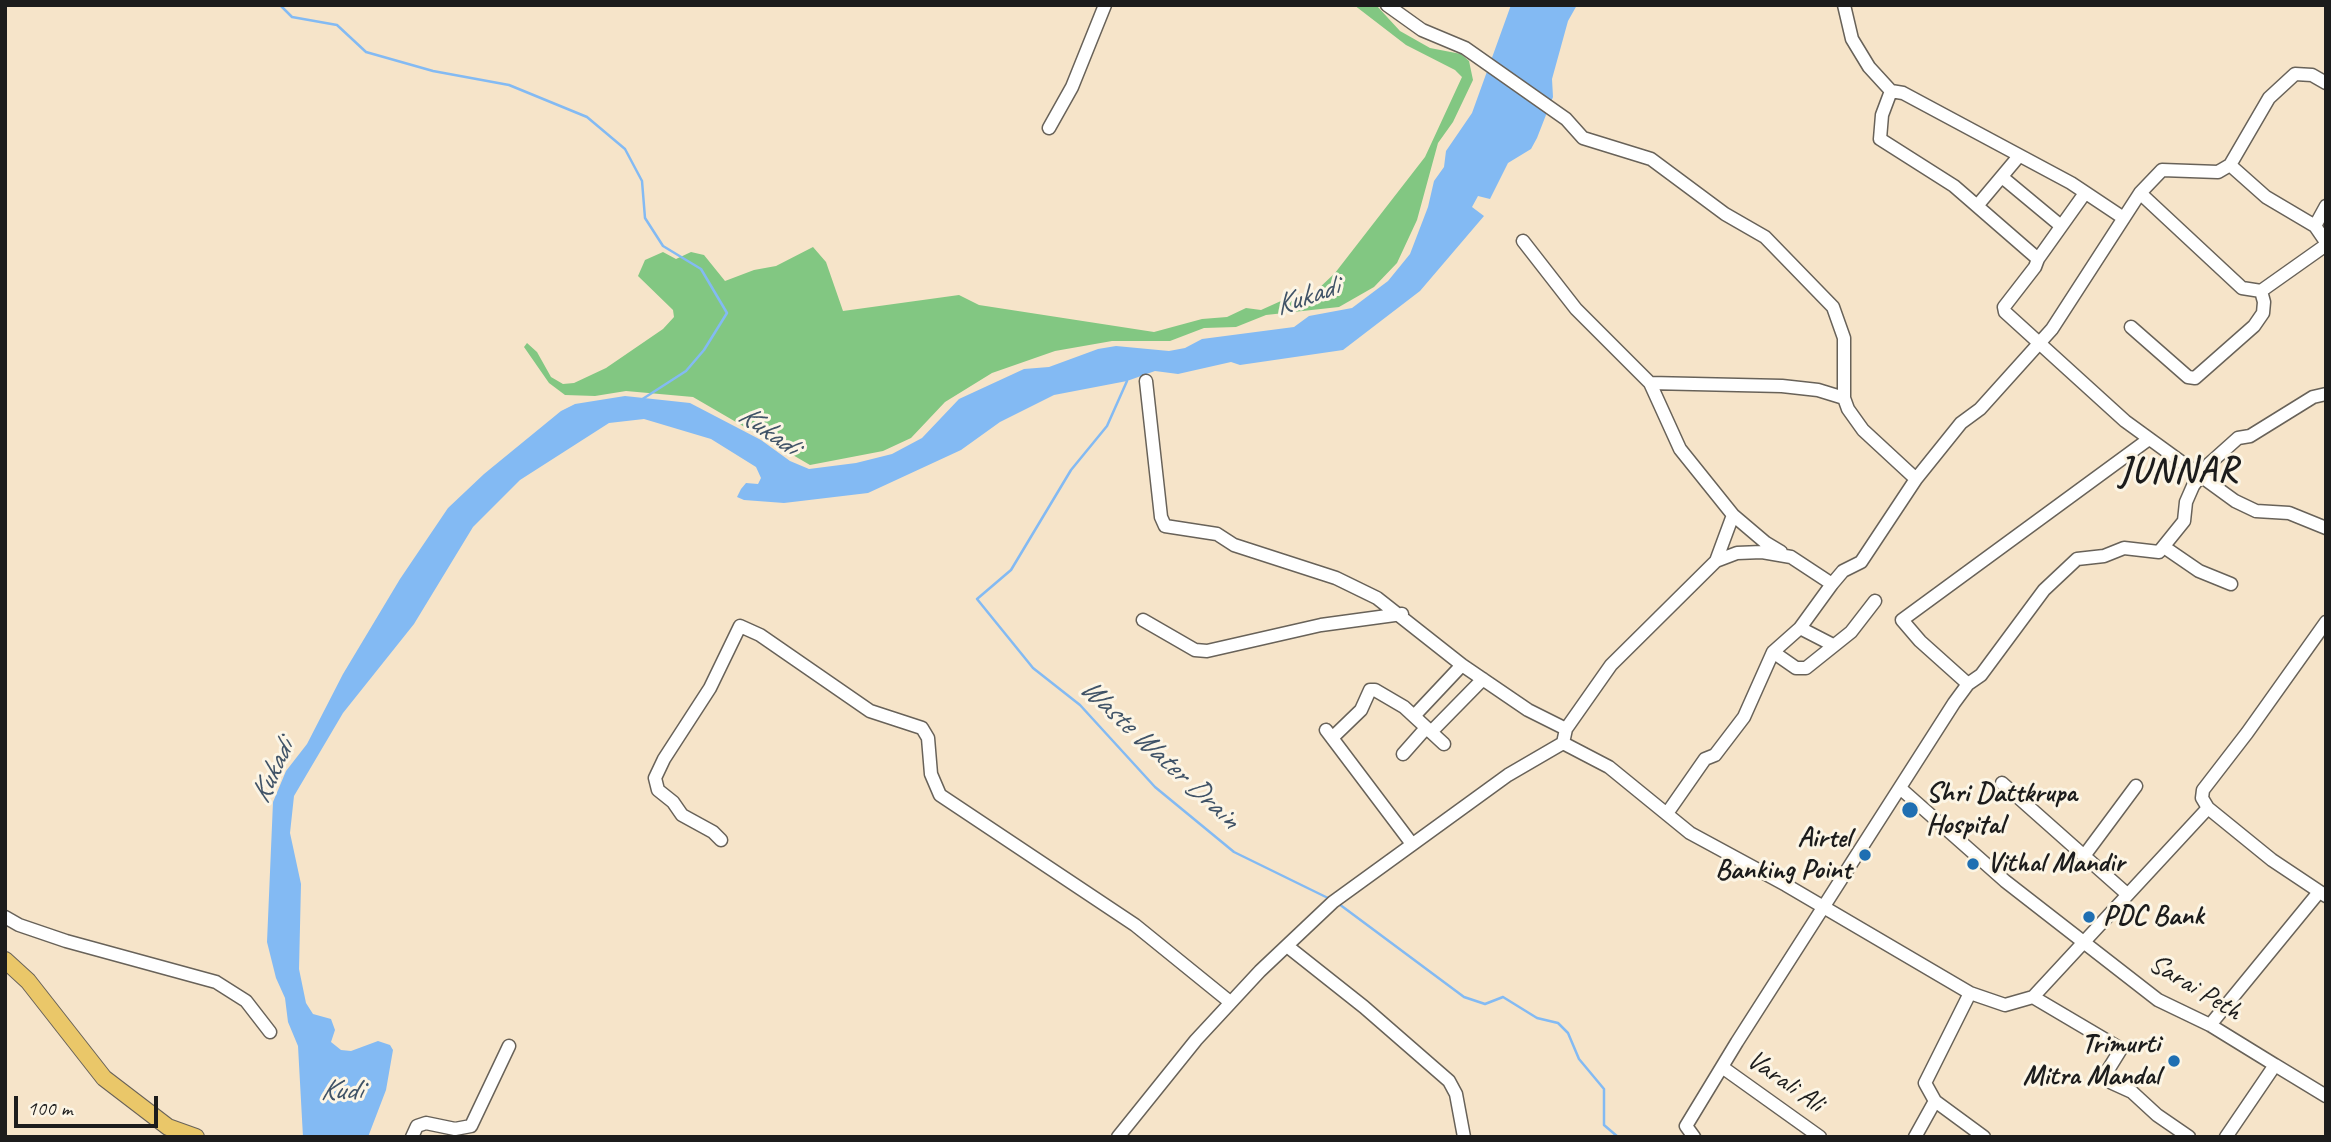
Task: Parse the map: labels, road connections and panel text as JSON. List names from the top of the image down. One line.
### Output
{"streets":{"street":["Sarai Peth","Varali Ali"]},"districts":["JUNNAR"],"water":["Kukadi","Waste Water Drain","Kudi"],"places":["Shri Dattkrupa Hospital","Airtel Banking Point","Vithal Mandir","PDC Bank","Trimurti Mitra Mandal"],"scale_bar":"100 m"}
